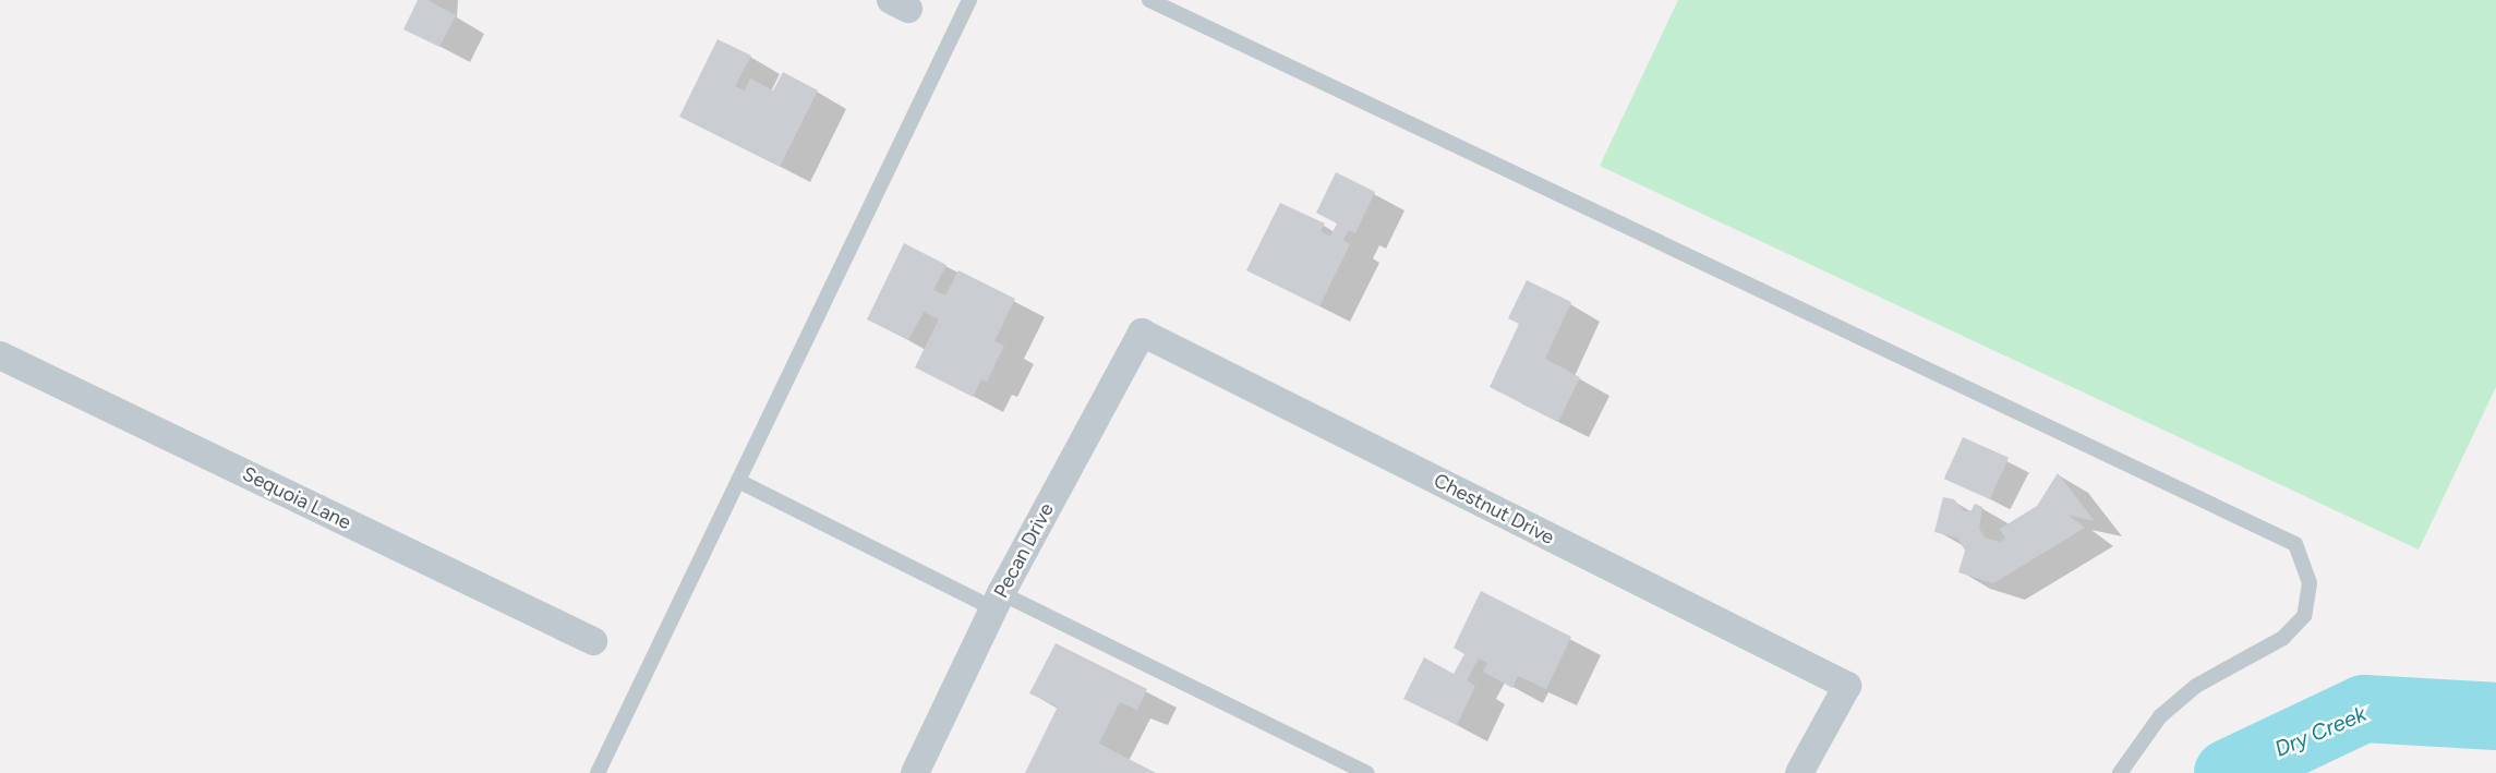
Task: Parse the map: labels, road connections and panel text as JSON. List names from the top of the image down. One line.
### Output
{"streets":{"street":["Sequoia Lane","Chestnut Drive","Pecan Drive"]},"crossings":[["Chestnut Drive","Pecan Drive"]],"water":["Dry Creek"]}
